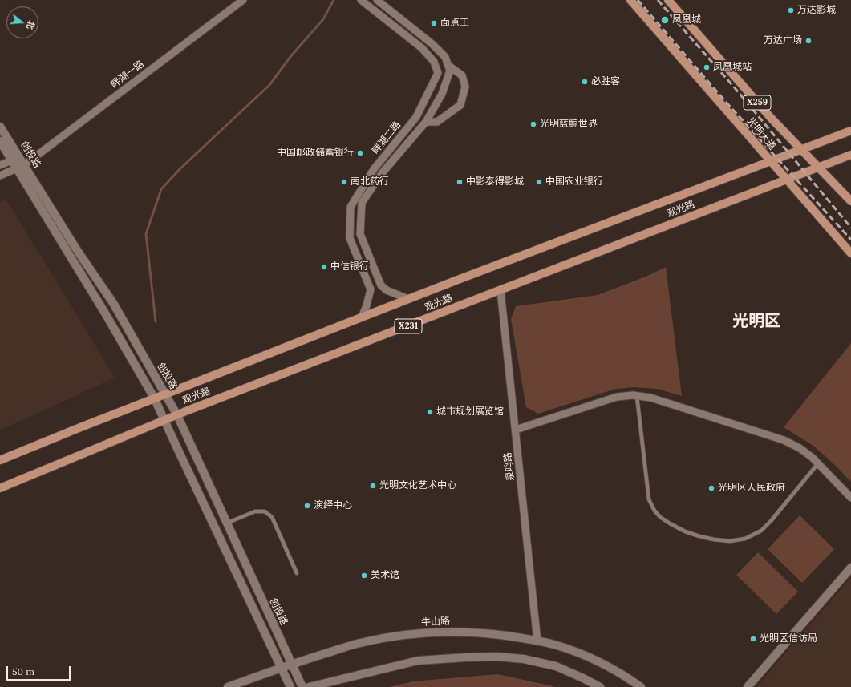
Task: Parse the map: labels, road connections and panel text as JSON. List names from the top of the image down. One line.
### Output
{"streets":{"main road":["X259","光明大道","观光路","X231"],"street":["畔湖一路","畔湖二路","创投路","泉鸣路","牛山路"]},"crossings":[["畔湖一路","创投路"],["光明大道","观光路"],["光明大道","X231"],["畔湖二路","观光路"],["创投路","观光路"],["创投路","牛山路"],["观光路","X231"],["观光路","泉鸣路"],["泉鸣路","牛山路"]],"districts":["光明区"],"places":["万达影城","凤凰城","面点王","万达广场","凤凰城站","必胜客","光明蓝鲸世界","中国邮政储蓄银行","南北药行","中影泰得影城","中国农业银行","中信银行","城市规划展览馆","光明文化艺术中心","光明区人民政府","演绎中心","美术馆","光明区信访局"],"scale_bar":"50 m","north":"right"}
